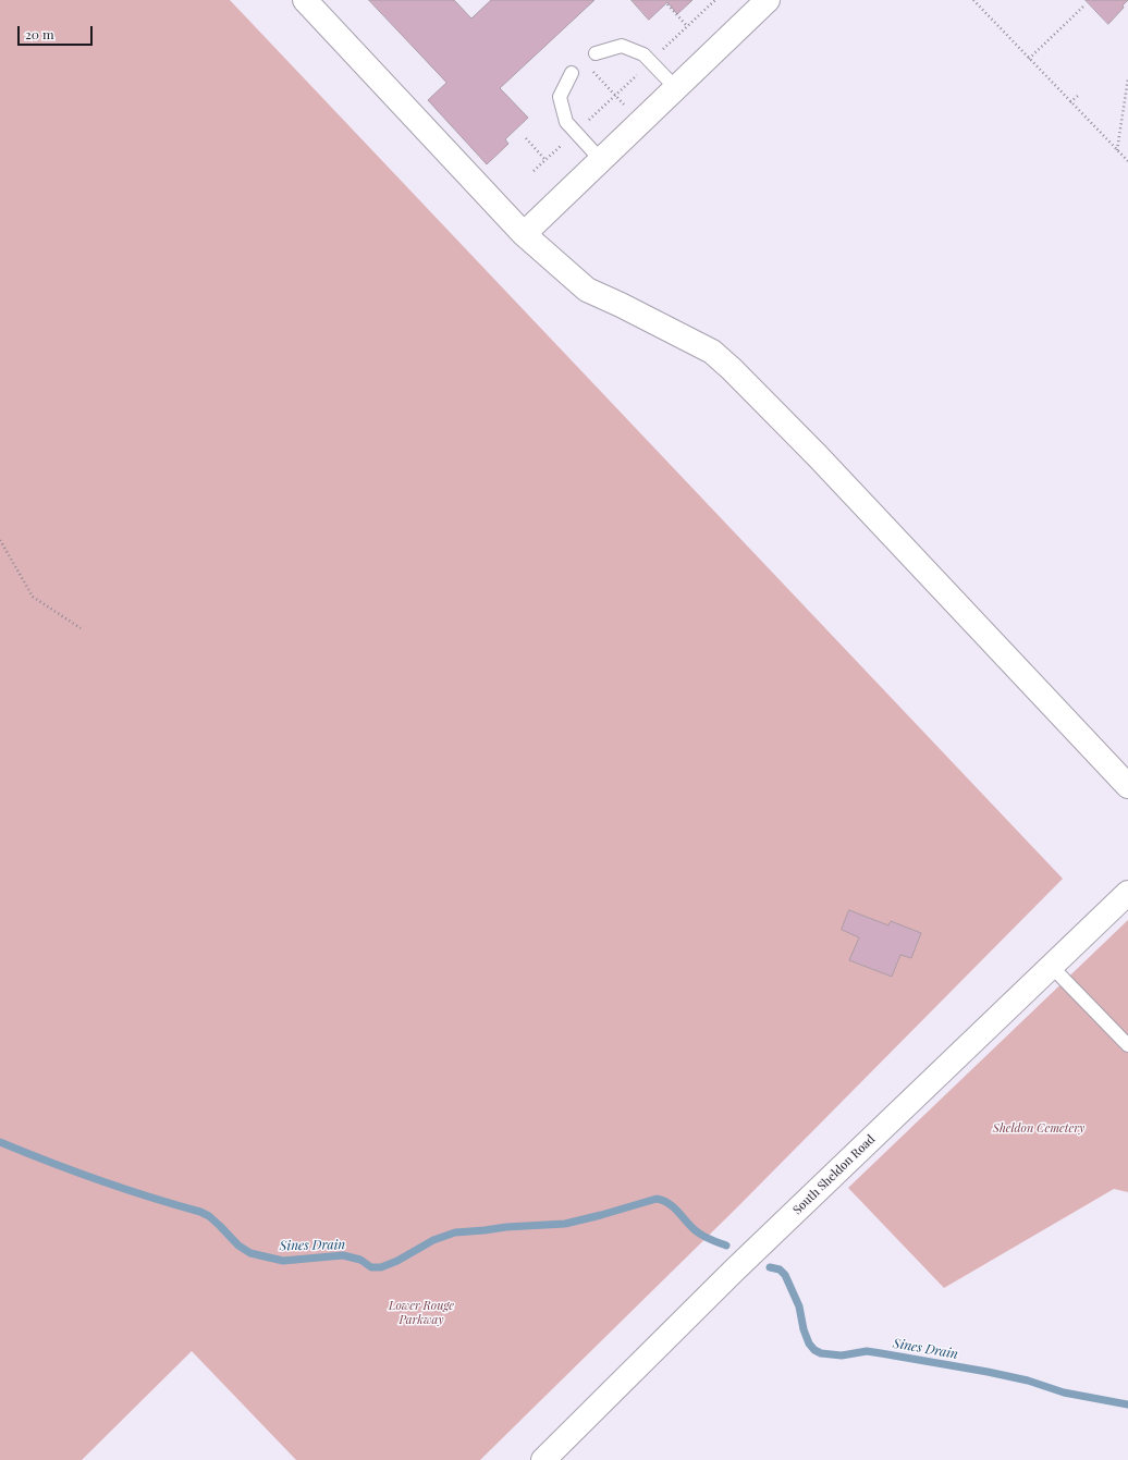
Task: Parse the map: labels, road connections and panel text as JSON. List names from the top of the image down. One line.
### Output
{"streets":{"street":["South Sheldon Road"]},"water":["Sines Drain"],"parks":["Sheldon Cemetery","Lower Rouge Parkway"],"scale_bar":"20 m"}
